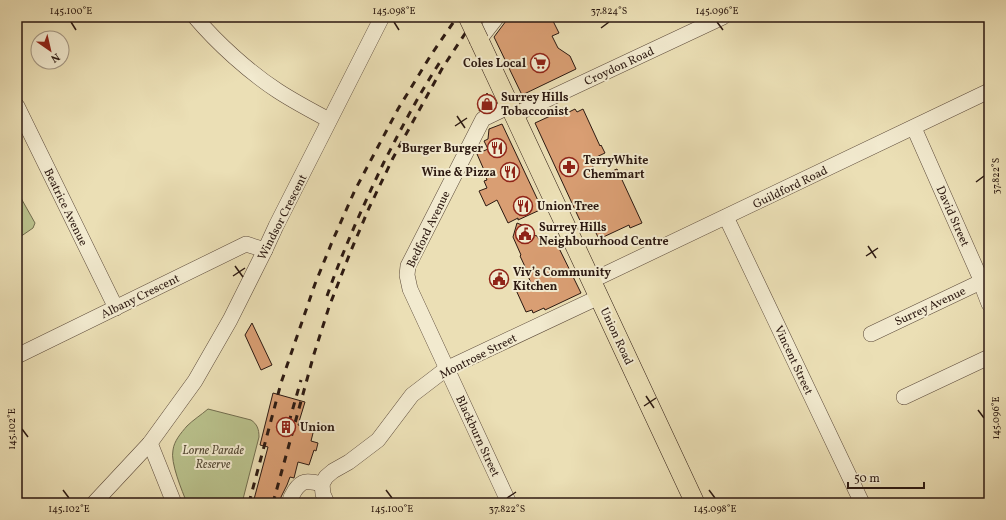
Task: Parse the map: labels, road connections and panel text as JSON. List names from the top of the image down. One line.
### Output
{"streets":{"main road":["Union Road"],"street":["Croydon Road","Guildford Road","Beatrice Avenue","David Street","Windsor Crescent","Bedford Avenue","Albany Crescent","Surrey Avenue","Montrose Street","Vincent Street","Blackburn Street"]},"crossings":[["Croydon Road","Bedford Avenue"],["Croydon Road","Union Road"],["Guildford Road","David Street"],["Guildford Road","Union Road"],["Guildford Road","Montrose Street"],["Guildford Road","Vincent Street"],["Beatrice Avenue","Albany Crescent"],["David Street","Surrey Avenue"],["Windsor Crescent","Albany Crescent"],["Bedford Avenue","Union Road"],["Bedford Avenue","Montrose Street"],["Bedford Avenue","Blackburn Street"],["Union Road","Montrose Street"],["Montrose Street","Blackburn Street"]],"parks":["Lorne Parade Reserve"],"places":{"supermarket":["Coles Local"],"shop":["Surrey Hills Tobacconist"],"restaurant":["Burger Burger","Wine & Pizza","Union Tree"],"pharmacy":["TerryWhite Chemmart"],"public building":["Surrey Hills Neighbourhood Centre","Viv’s Community Kitchen"],"building":["Union"]},"scale_bar":"50 m","north":"bottom right","coordinates":["145.100°E","145.098°E","37.824°S","145.096°E","37.822°S","145.102°E"]}
